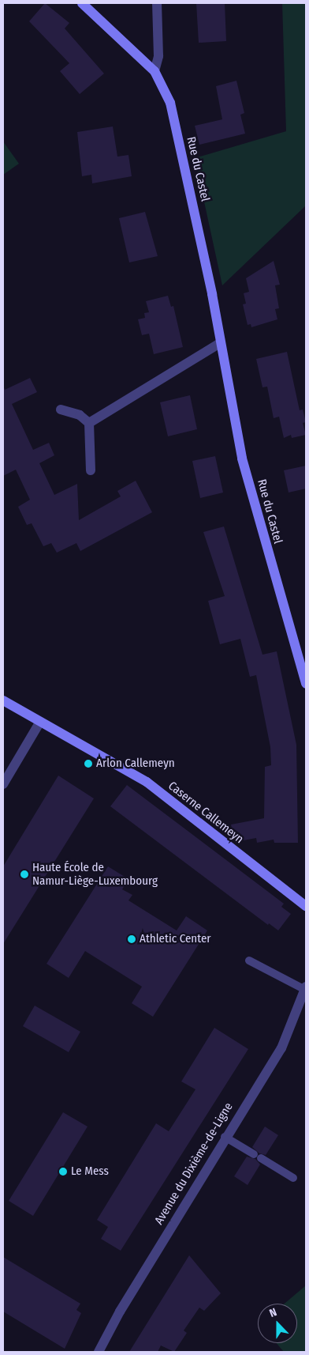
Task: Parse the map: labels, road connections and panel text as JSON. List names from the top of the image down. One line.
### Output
{"streets":{"street":["Rue du Castel","Caserne Callemeyn","Avenue du Dixième-de-Ligne"]},"places":["Arlon Callemeyn","Haute École de Namur-Liège-Luxembourg","Athletic Center","Le Mess"],"north":"top"}
